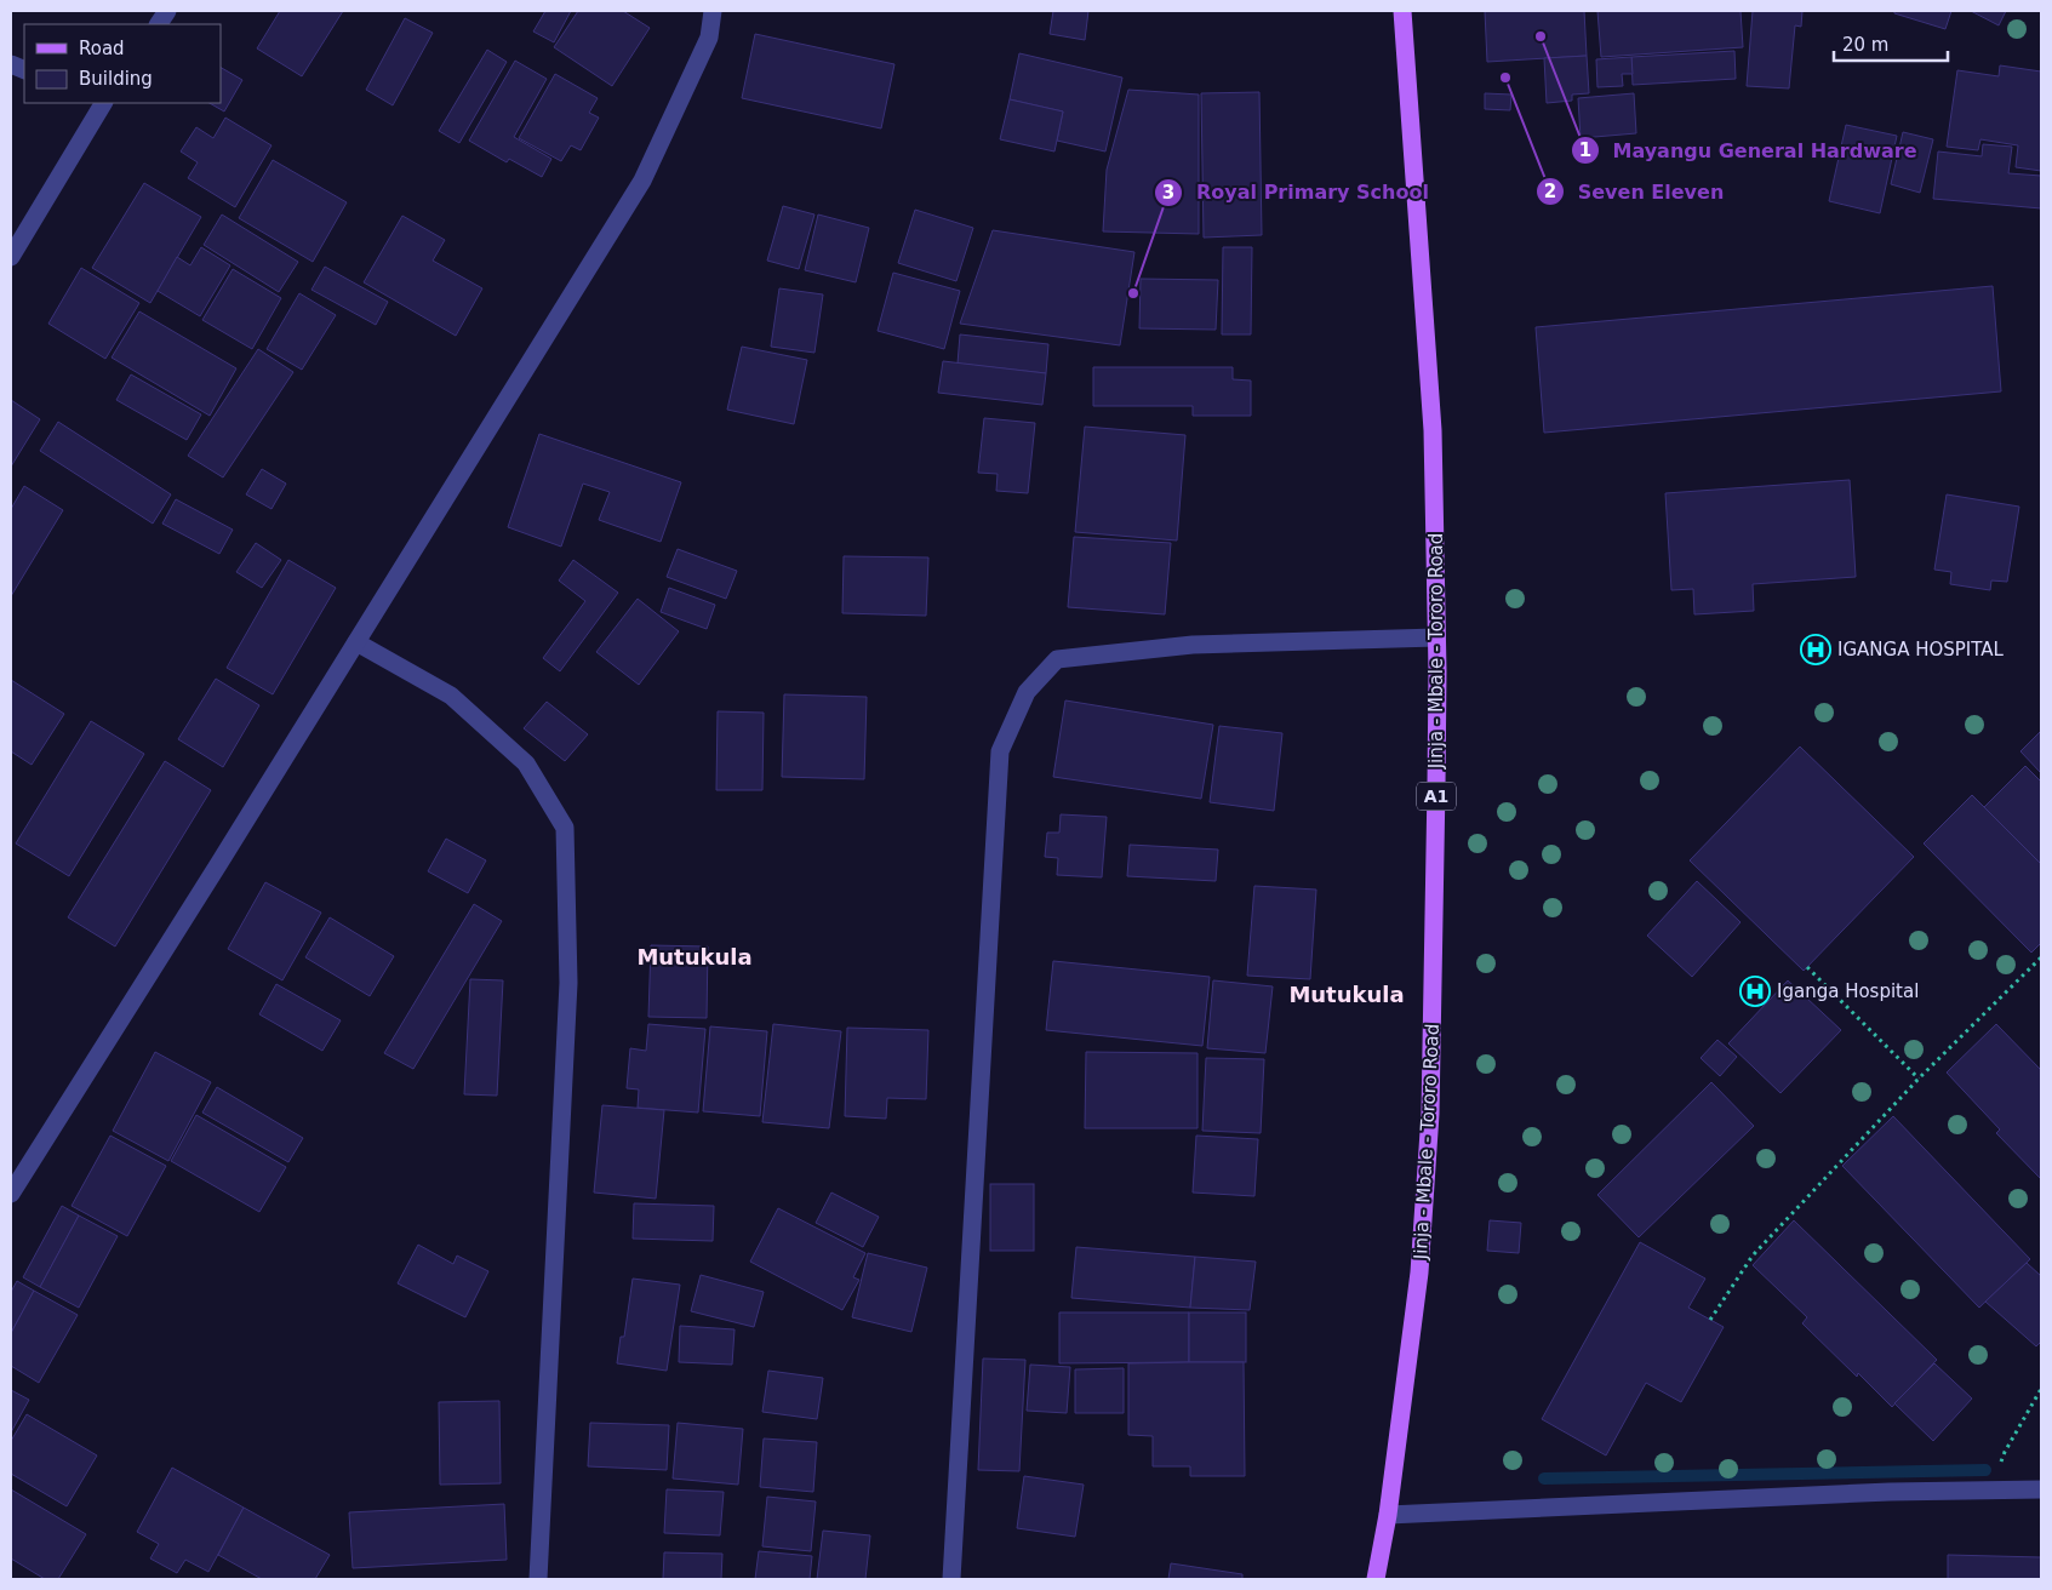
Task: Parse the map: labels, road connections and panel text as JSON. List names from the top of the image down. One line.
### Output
{"streets":{"main road":["Jinja - Mbale - Tororo Road","A1"]},"districts":["Mutukula","Mutukula"],"places":{"other":["Mayangu General Hardware","Seven Eleven","Royal Primary School"],"hospital":["IGANGA HOSPITAL","Iganga Hospital"]},"legend":["Road","Building"],"scale_bar":"20 m"}
